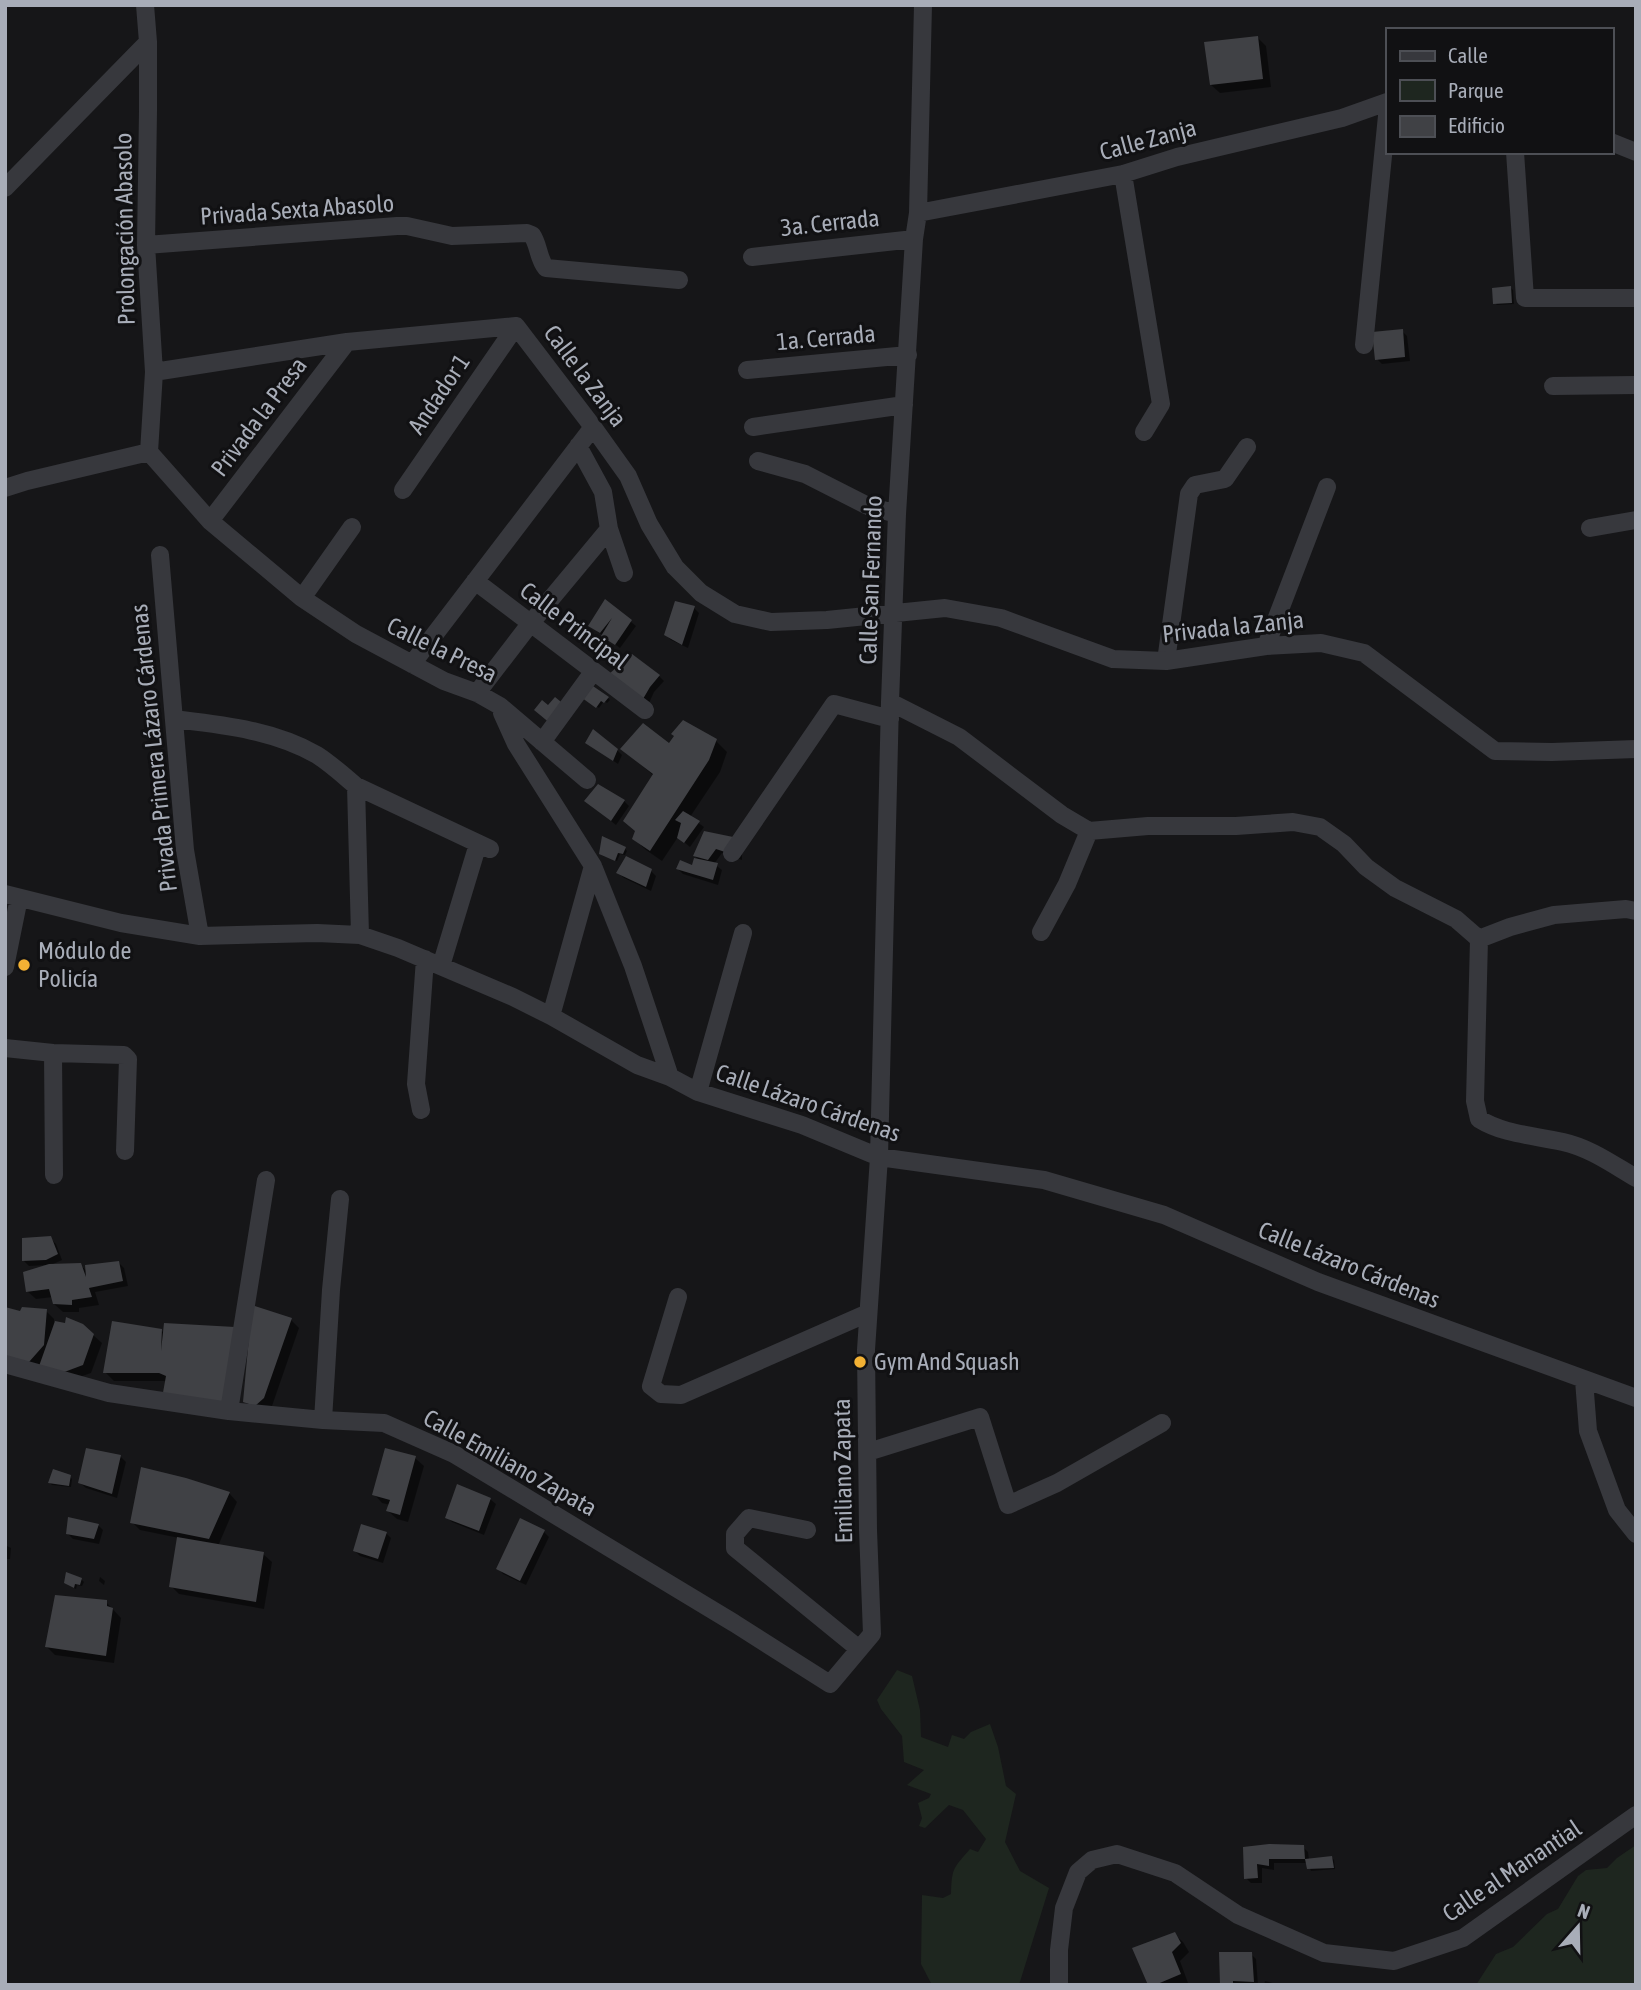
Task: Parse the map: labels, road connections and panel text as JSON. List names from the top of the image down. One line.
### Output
{"streets":{"street":["Calle Zanja","Privada Sexta Abasolo","3a. Cerrada","Prolongación Abasolo","1a. Cerrada","Calle la Zanja","Andador 1","Privada la Presa","Calle San Fernando","Calle Principal","Privada la Zanja","Calle la Presa","Privada Primera Lázaro Cárdenas","Calle Lázaro Cárdenas","Calle Emiliano Zapata","Emiliano Zapata","Calle al Manantial"]},"crossings":[["Calle Zanja","Calle San Fernando"],["Privada Sexta Abasolo","Prolongación Abasolo"],["3a. Cerrada","Calle San Fernando"],["Prolongación Abasolo","Calle la Zanja"],["Prolongación Abasolo","Calle la Presa"],["1a. Cerrada","Calle San Fernando"],["Calle la Zanja","Andador 1"],["Calle la Zanja","Privada la Presa"],["Calle la Zanja","Calle San Fernando"],["Calle la Zanja","Privada la Zanja"],["Privada la Presa","Calle la Presa"],["Calle San Fernando","Privada la Zanja"],["Calle San Fernando","Calle Lázaro Cárdenas"],["Calle San Fernando","Emiliano Zapata"],["Calle la Presa","Calle Lázaro Cárdenas"],["Privada Primera Lázaro Cárdenas","Calle Lázaro Cárdenas"],["Calle Lázaro Cárdenas","Emiliano Zapata"],["Calle Emiliano Zapata","Emiliano Zapata"]],"places":["Módulo de Policía","Gym And Squash"],"legend":["Calle","Parque","Edificio"],"north":"top"}
